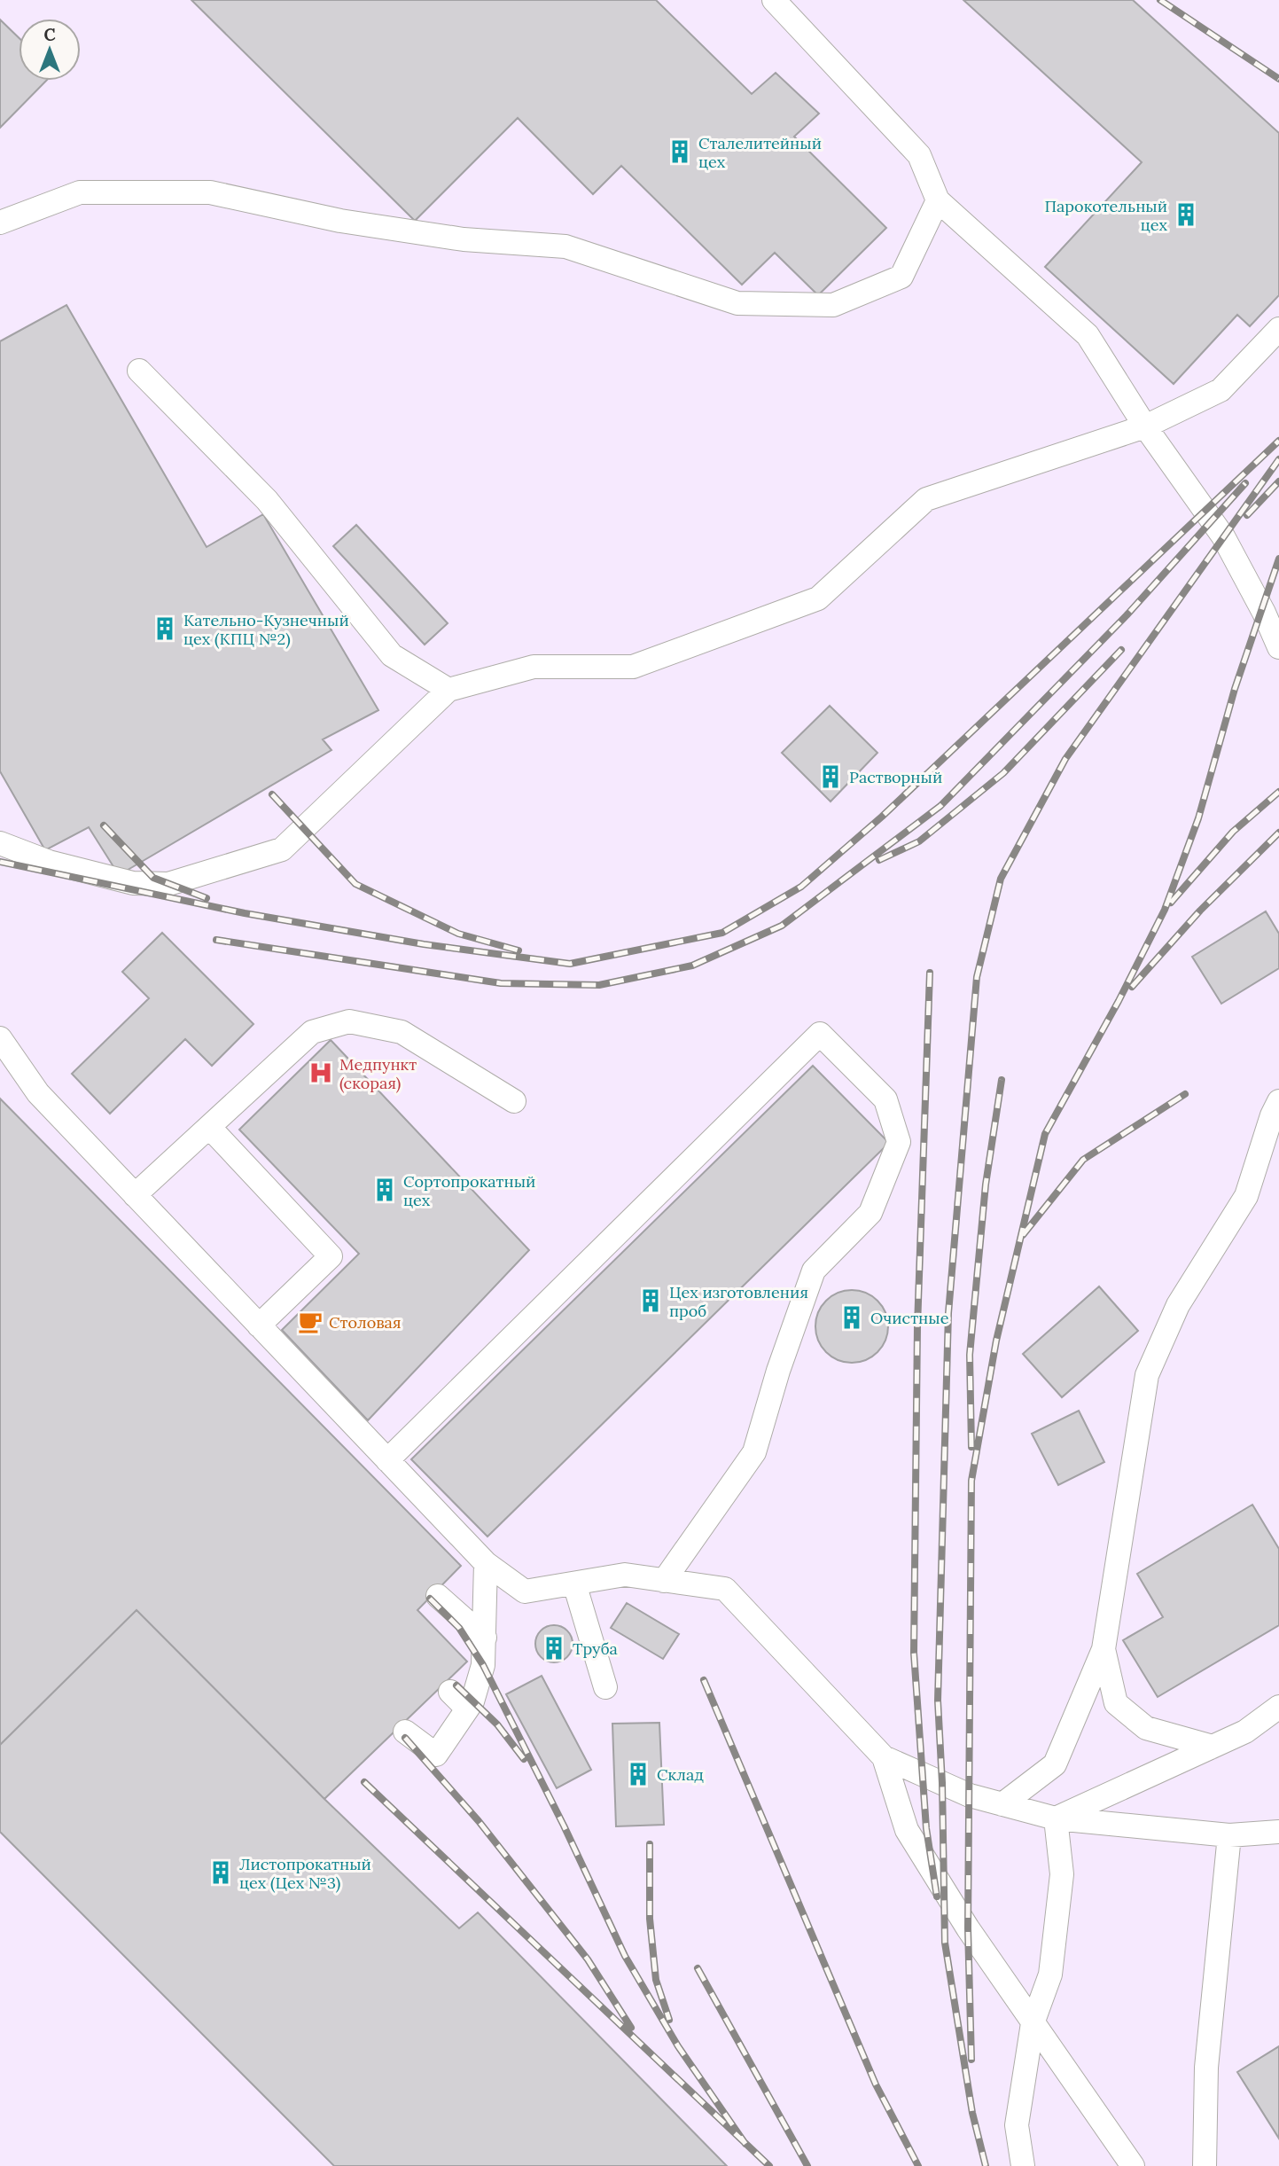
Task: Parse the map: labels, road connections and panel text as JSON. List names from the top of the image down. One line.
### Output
{"places":{"building":["Сталелитейный цех","Парокотельный цех","Кательно-Кузнечный цех (КПЦ №2)","Растворный","Сортопрокатный цех","Цех изготовления проб","Очистные","Труба","Склад","Листопрокатный цех (Цех №3)"],"hospital":["Медпункт (скорая)"],"cafe":["Столовая"]},"north":"top"}
